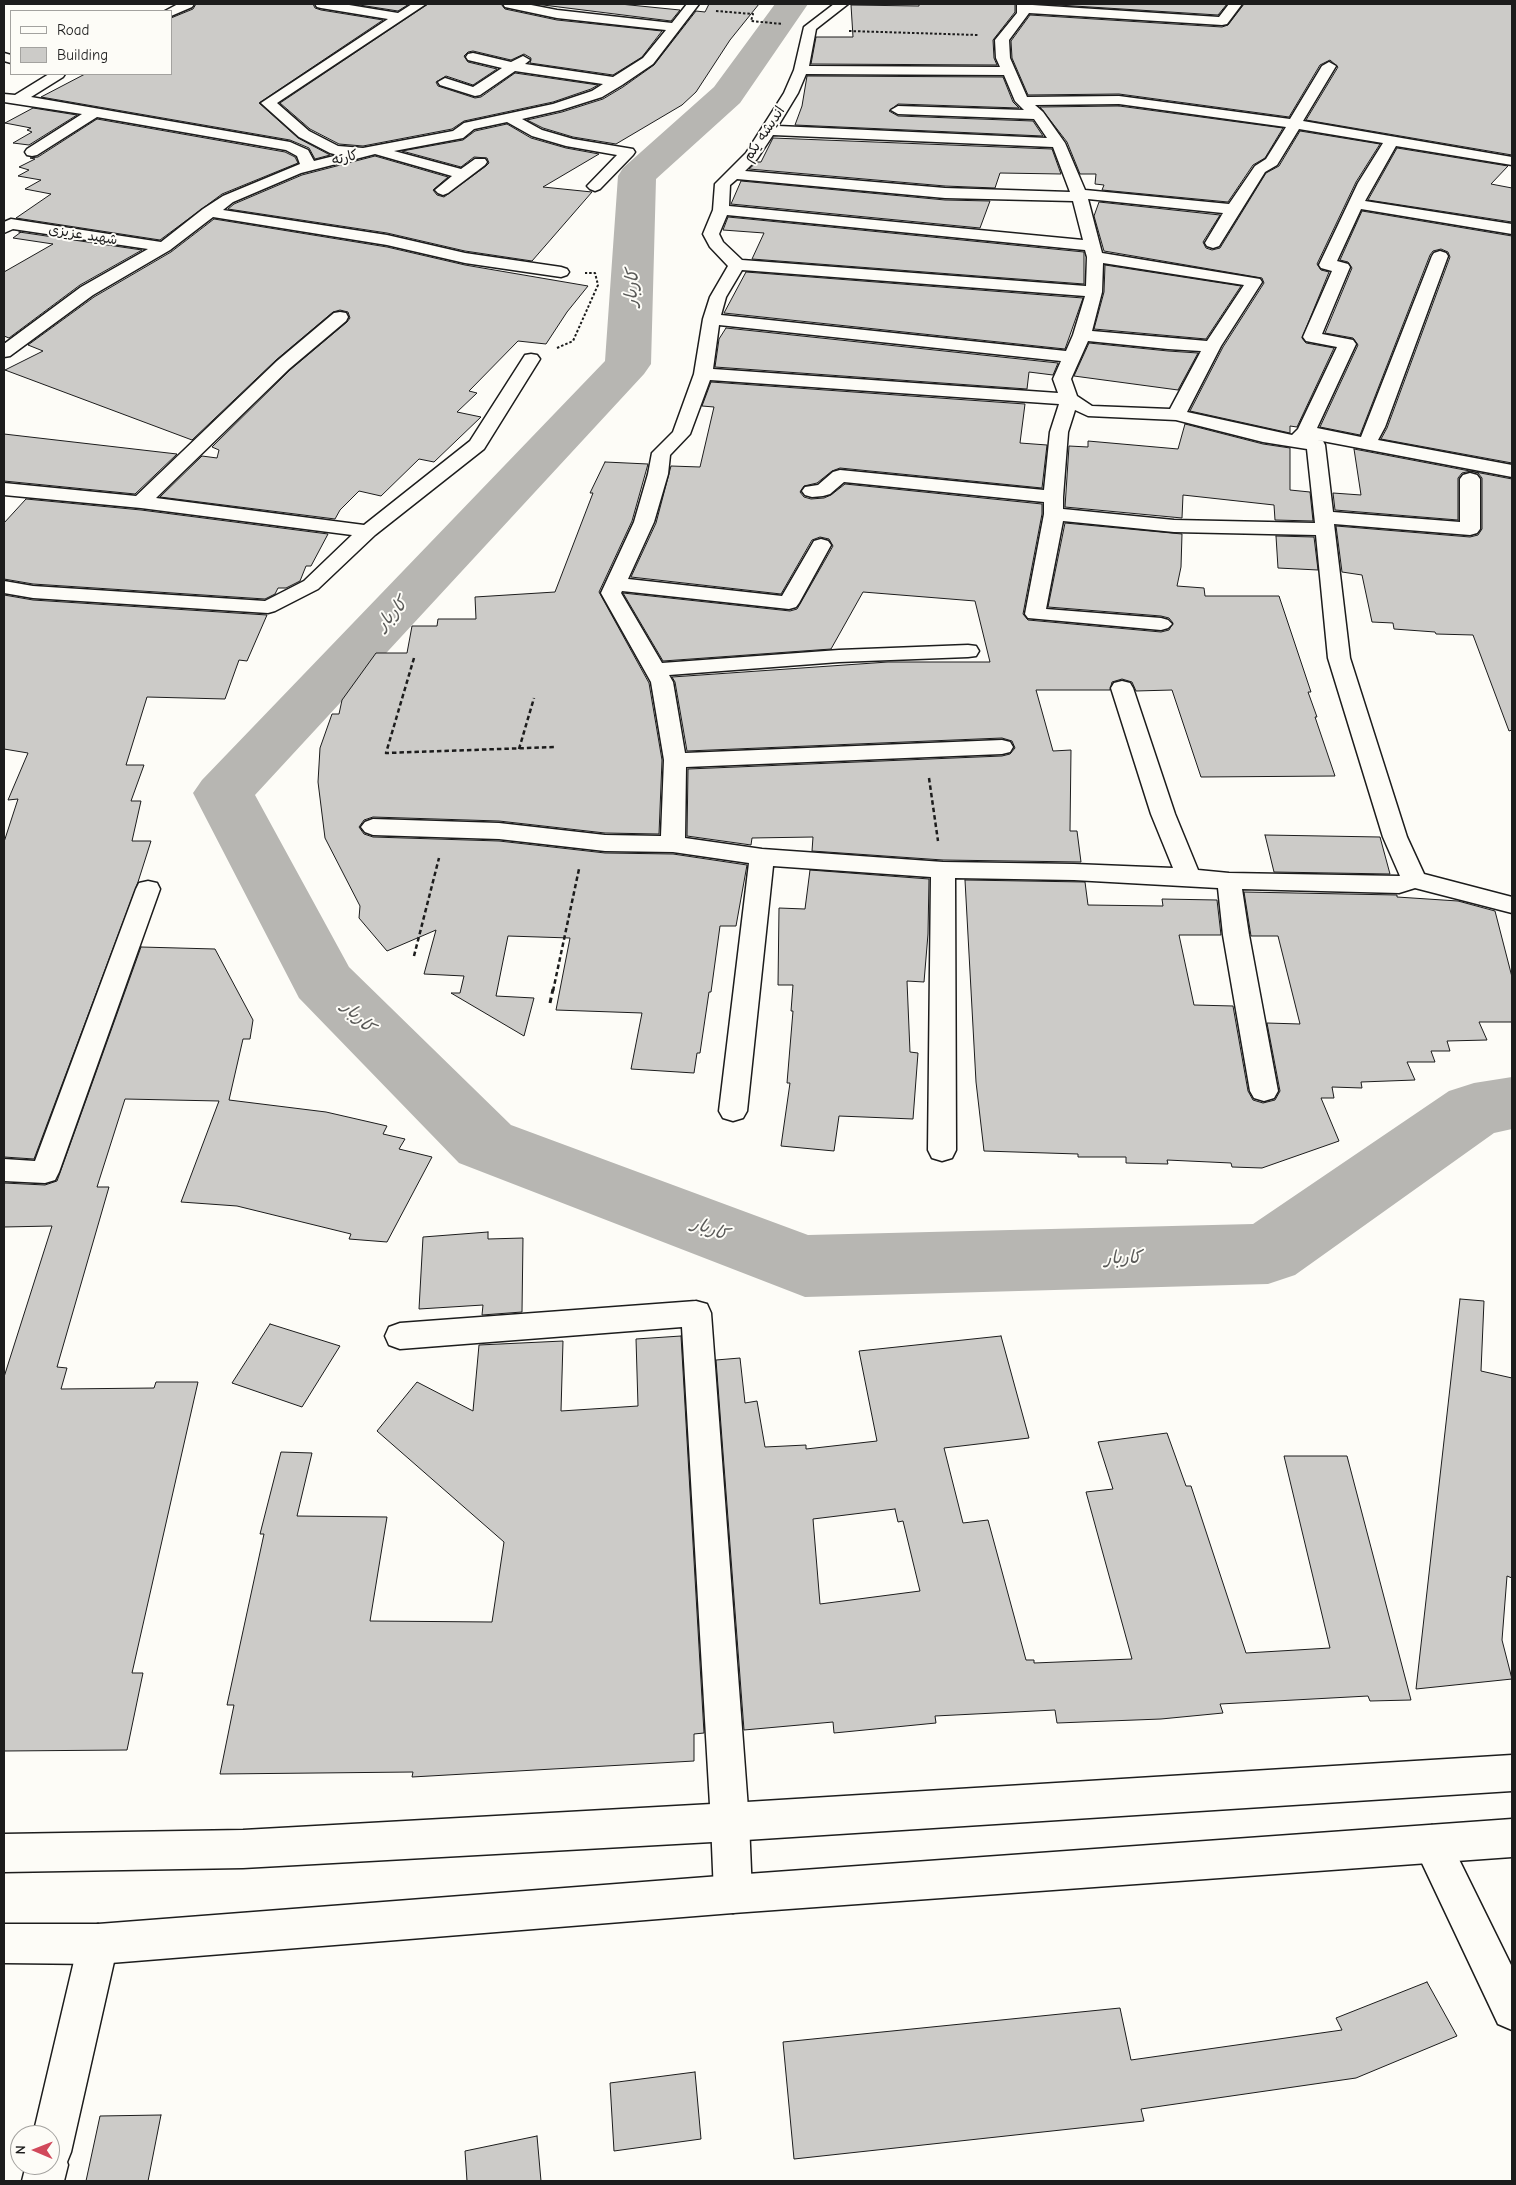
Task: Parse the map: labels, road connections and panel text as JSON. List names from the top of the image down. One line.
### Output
{"streets":{"street":["اندیشه یکم","کارته","شهید عزیزی"]},"crossings":[["کارته","شهید عزیزی"]],"water":["کاربار"],"legend":["Road","Building"],"north":"left"}
